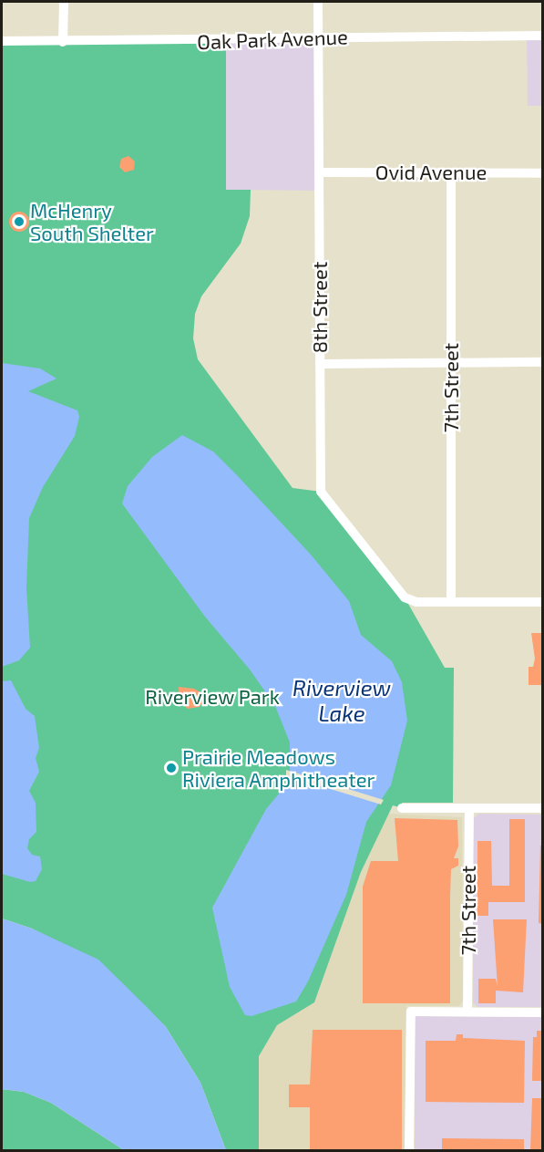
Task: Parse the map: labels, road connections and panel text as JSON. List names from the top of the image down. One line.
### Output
{"streets":{"street":["Oak Park Avenue","Ovid Avenue","8th Street","7th Street"]},"crossings":[["Oak Park Avenue","8th Street"],["Ovid Avenue","8th Street"],["Ovid Avenue","7th Street"],["8th Street","7th Street"]],"water":["Riverview Lake"],"parks":["Riverview Park"],"places":["McHenry South Shelter","Prairie Meadows Riviera Amphitheater"]}
